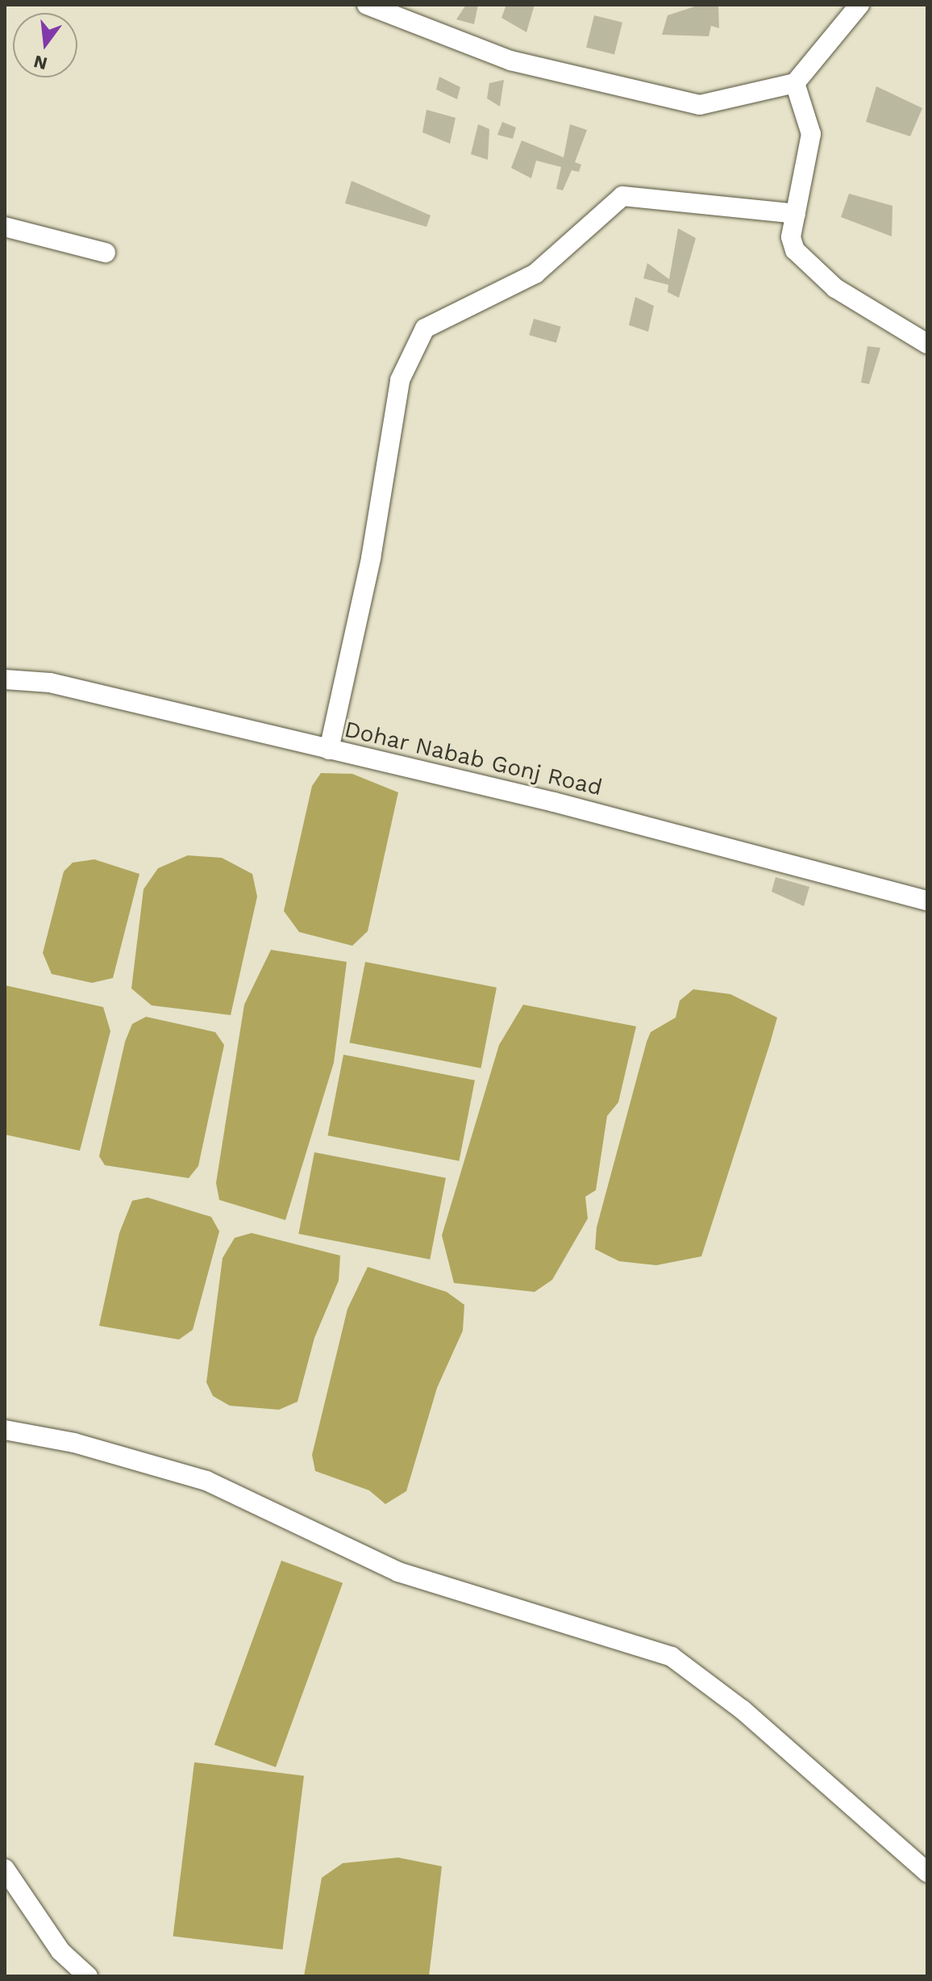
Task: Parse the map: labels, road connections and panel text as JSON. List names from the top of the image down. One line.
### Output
{"streets":{"street":["Dohar Nabab Gonj Road"]},"north":"bottom"}
